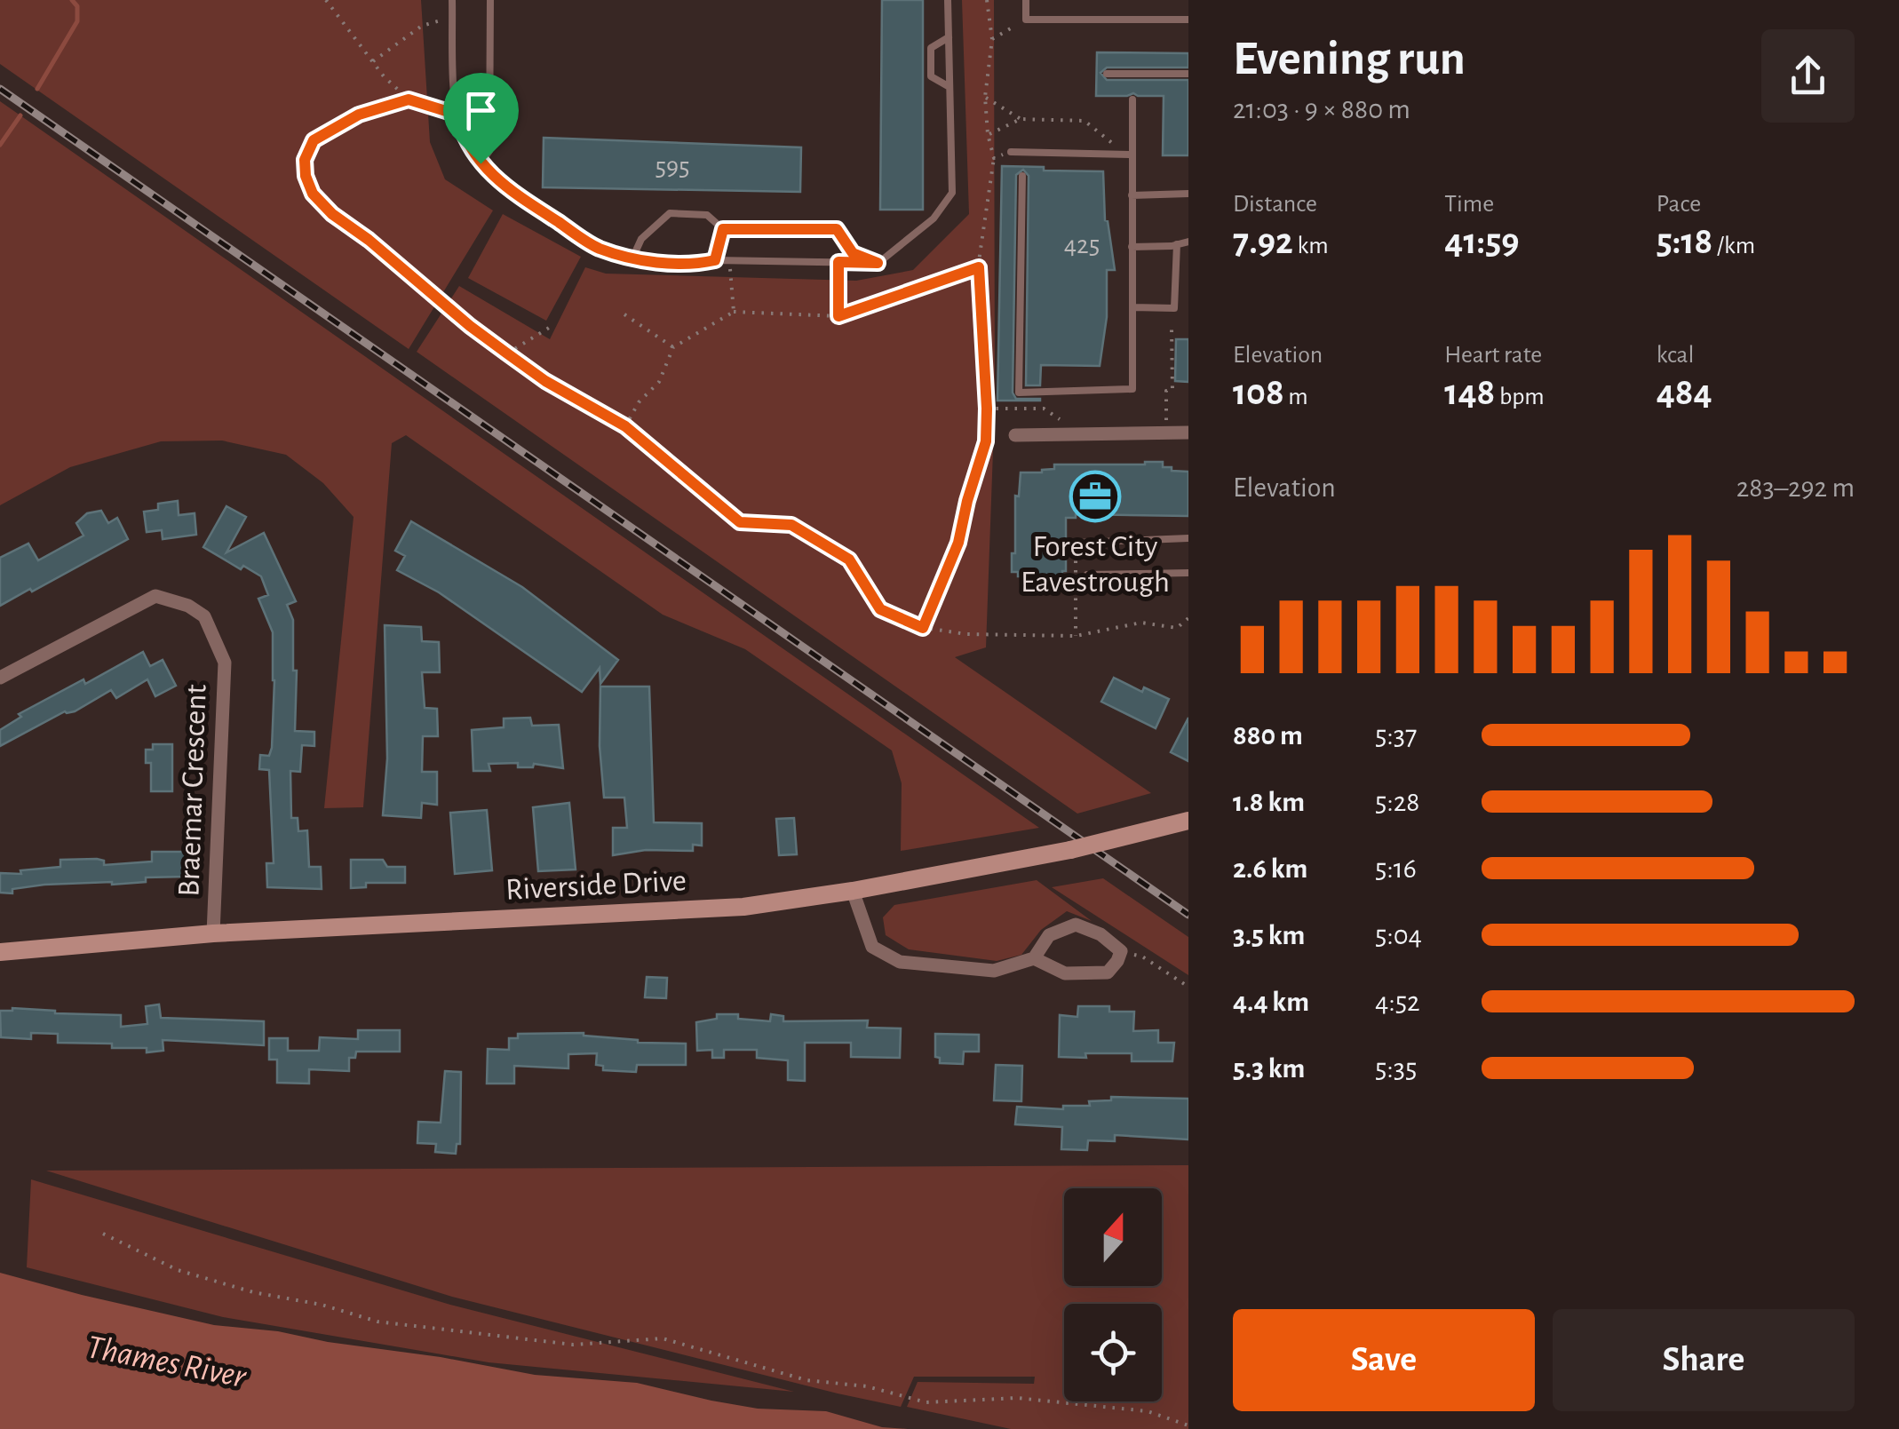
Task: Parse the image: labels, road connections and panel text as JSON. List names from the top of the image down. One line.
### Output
{"streets":{"main road":["Riverside Drive"],"street":["Braemar Crescent"]},"crossings":[["Braemar Crescent","Riverside Drive"]],"water":["Thames River"],"places":{"office":["Forest City Eavestrough"]},"house_numbers":["595","425"],"north":"top","page":{"heading":["Evening run","21:03 · 9 × 880 m"],"stats":[["Distance","7.92 km"],["Time","41:59"],["Pace","5:18 /km"],["Elevation","108 m"],["Heart rate","148 bpm"],["kcal","484"]],"chart":["Elevation","283–292 m"],"list":[{"name":"880 m","note":"5:37"},{"name":"1.8 km","note":"5:28"},{"name":"2.6 km","note":"5:16"},{"name":"3.5 km","note":"5:04"},{"name":"4.4 km","note":"4:52"},{"name":"5.3 km","note":"5:35"}],"buttons":["Save","Share"]}}
